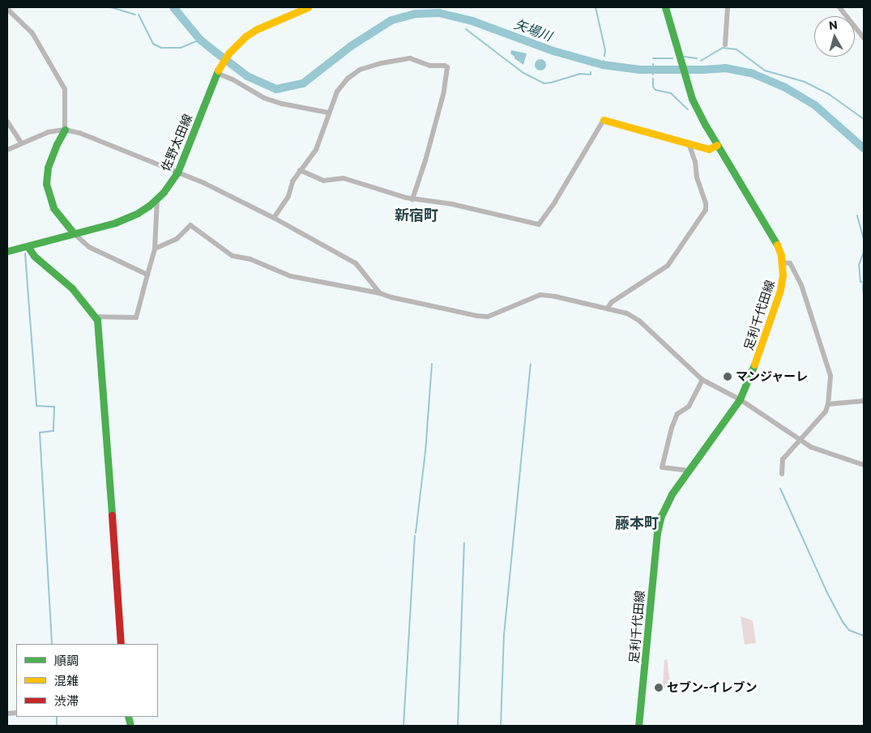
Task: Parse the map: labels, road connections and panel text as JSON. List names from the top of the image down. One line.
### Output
{"streets":{"main road":["佐野太田線","足利千代田線"]},"districts":["新宿町","藤本町"],"water":["矢場川"],"places":["マンジャーレ","セブン-イレブン"],"legend":["順調","混雑","渋滞"],"north":"top"}
